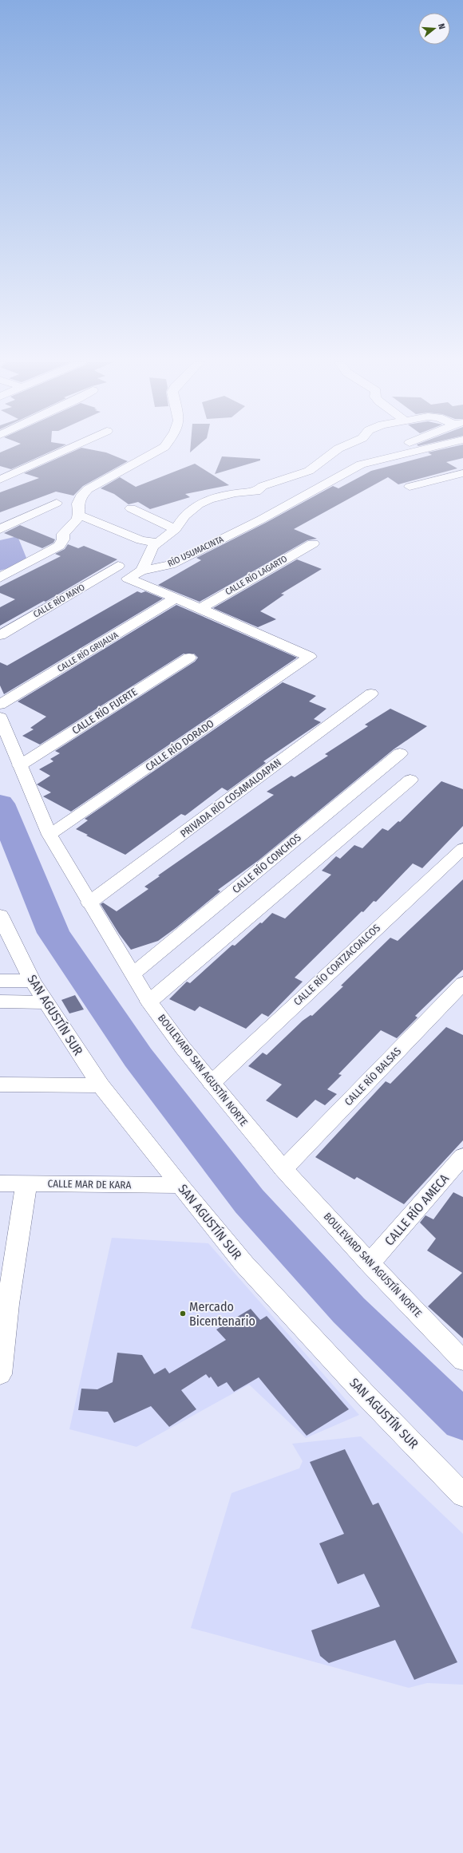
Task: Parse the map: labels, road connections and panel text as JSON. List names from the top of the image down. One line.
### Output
{"streets":{"street":["RÍO USUMACINTA","CALLE RÍO LAGARTO","CALLE RÍO MAYO","CALLE RÍO GRIJALVA","CALLE RÍO FUERTE","CALLE RÍO DORADO","PRIVADA RÍO COSAMALOAPAN","CALLE RÍO CONCHOS","CALLE RÍO COATZACOALCOS","SAN AGUSTÍN SUR","BOULEVARD SAN AGUSTÍN NORTE","CALLE RÍO BALSAS","CALLE MAR DE KARA","CALLE RÍO AMECA"]},"crossings":[["RÍO USUMACINTA","CALLE RÍO GRIJALVA"],["CALLE RÍO LAGARTO","CALLE RÍO DORADO"],["CALLE RÍO FUERTE","BOULEVARD SAN AGUSTÍN NORTE"],["CALLE RÍO DORADO","BOULEVARD SAN AGUSTÍN NORTE"],["PRIVADA RÍO COSAMALOAPAN","BOULEVARD SAN AGUSTÍN NORTE"],["CALLE RÍO CONCHOS","BOULEVARD SAN AGUSTÍN NORTE"],["CALLE RÍO COATZACOALCOS","BOULEVARD SAN AGUSTÍN NORTE"],["SAN AGUSTÍN SUR","CALLE MAR DE KARA"],["BOULEVARD SAN AGUSTÍN NORTE","CALLE RÍO BALSAS"],["BOULEVARD SAN AGUSTÍN NORTE","CALLE RÍO AMECA"]],"places":["Mercado Bicentenario"],"north":"right"}
